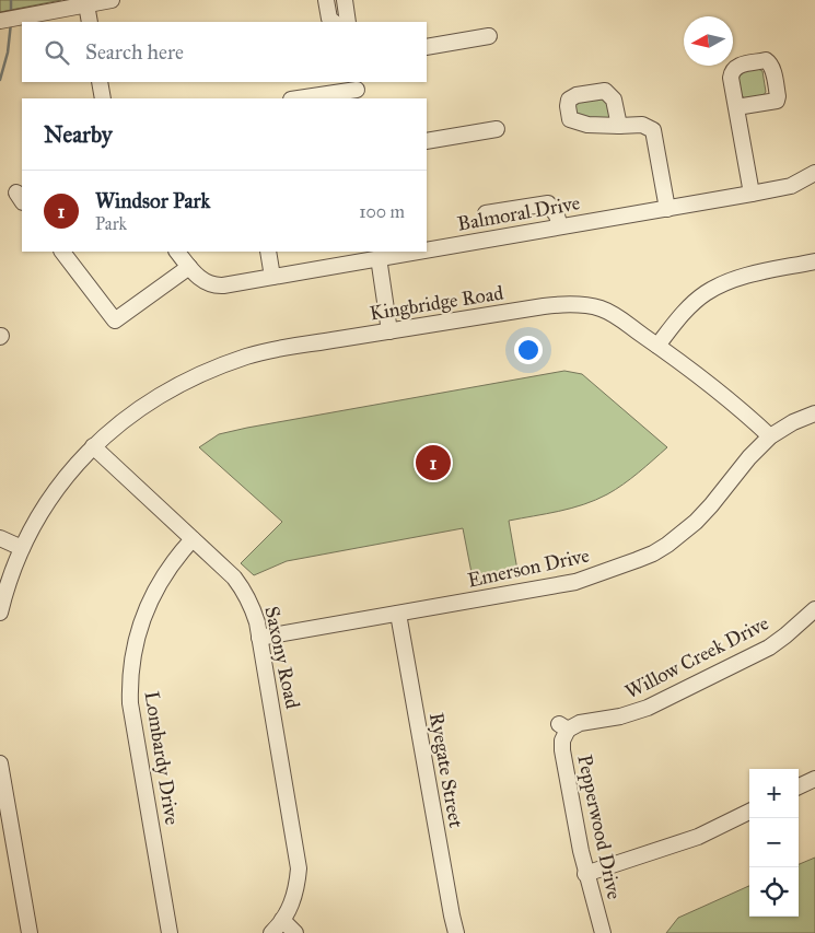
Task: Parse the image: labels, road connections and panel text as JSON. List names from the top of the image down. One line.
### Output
{"streets":{"street":["Balmoral Drive","Kingbridge Road","Emerson Drive","Saxony Road","Willow Creek Drive","Lombardy Drive","Ryegate Street","Pepperwood Drive"]},"crossings":[["Kingbridge Road","Emerson Drive"],["Kingbridge Road","Saxony Road"],["Emerson Drive","Saxony Road"],["Emerson Drive","Ryegate Street"],["Saxony Road","Lombardy Drive"],["Willow Creek Drive","Pepperwood Drive"]],"north":"left","page":{"search":"Search here","heading":"Nearby","list":[{"mark":"1","name":"Windsor Park","note":"Park","value":"100 m"}],"pins":"1","map_buttons":["+","−"]}}
